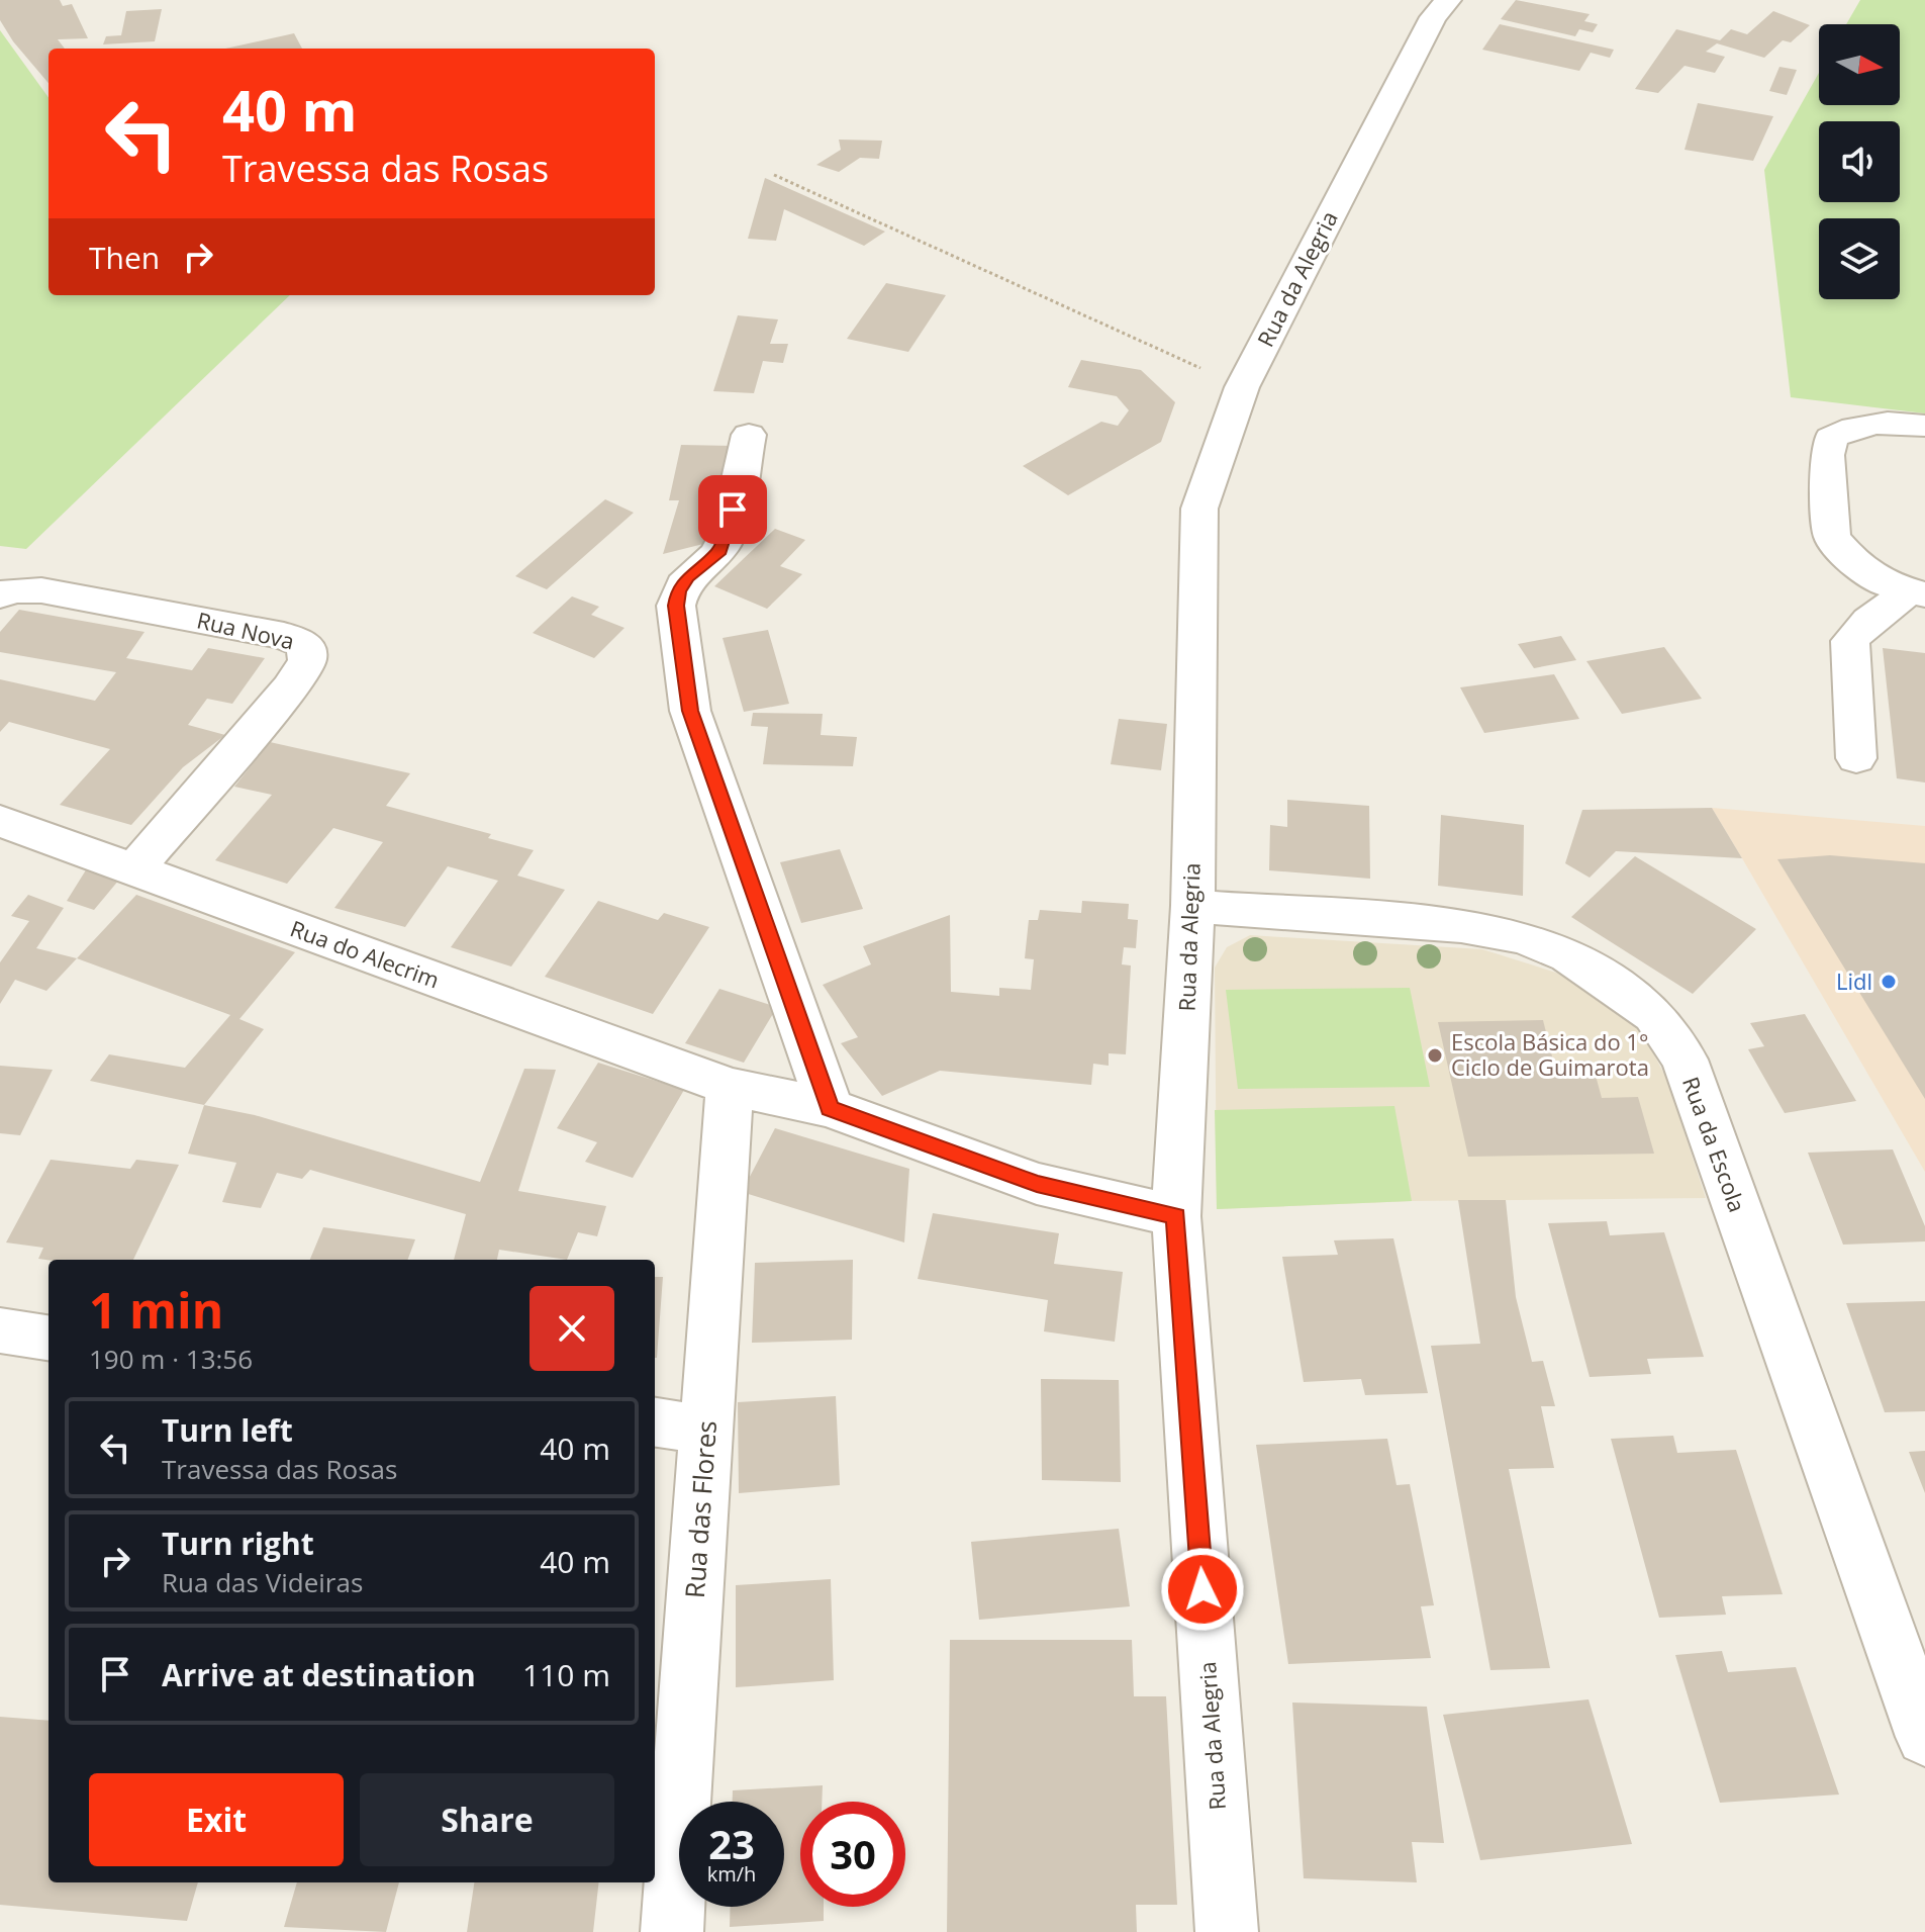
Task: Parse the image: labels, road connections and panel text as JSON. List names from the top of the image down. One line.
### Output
{"streets":{"street":["Rua da Alegria","Rua Nova","Rua do Alecrim","Rua da Escola","Rua das Flores"]},"crossings":[["Rua da Alegria","Rua do Alecrim"],["Rua da Alegria","Rua da Escola"],["Rua Nova","Rua do Alecrim"],["Rua do Alecrim","Rua das Flores"]],"places":["Lidl","Escola Básica do 1° Ciclo de Guimarota"],"north":"right","page":{"turn":["40 m","Travessa das Rosas"],"then":"Then","heading":["1 min","190 m · 13:56"],"list":[{"name":"Turn left","note":"Travessa das Rosas","value":"40 m"},{"name":"Turn right","note":"Rua das Videiras","value":"40 m"},{"name":"Arrive at destination","value":"110 m"}],"buttons":["Exit","Share"],"speed":"23 km/h","limit":"30"}}
